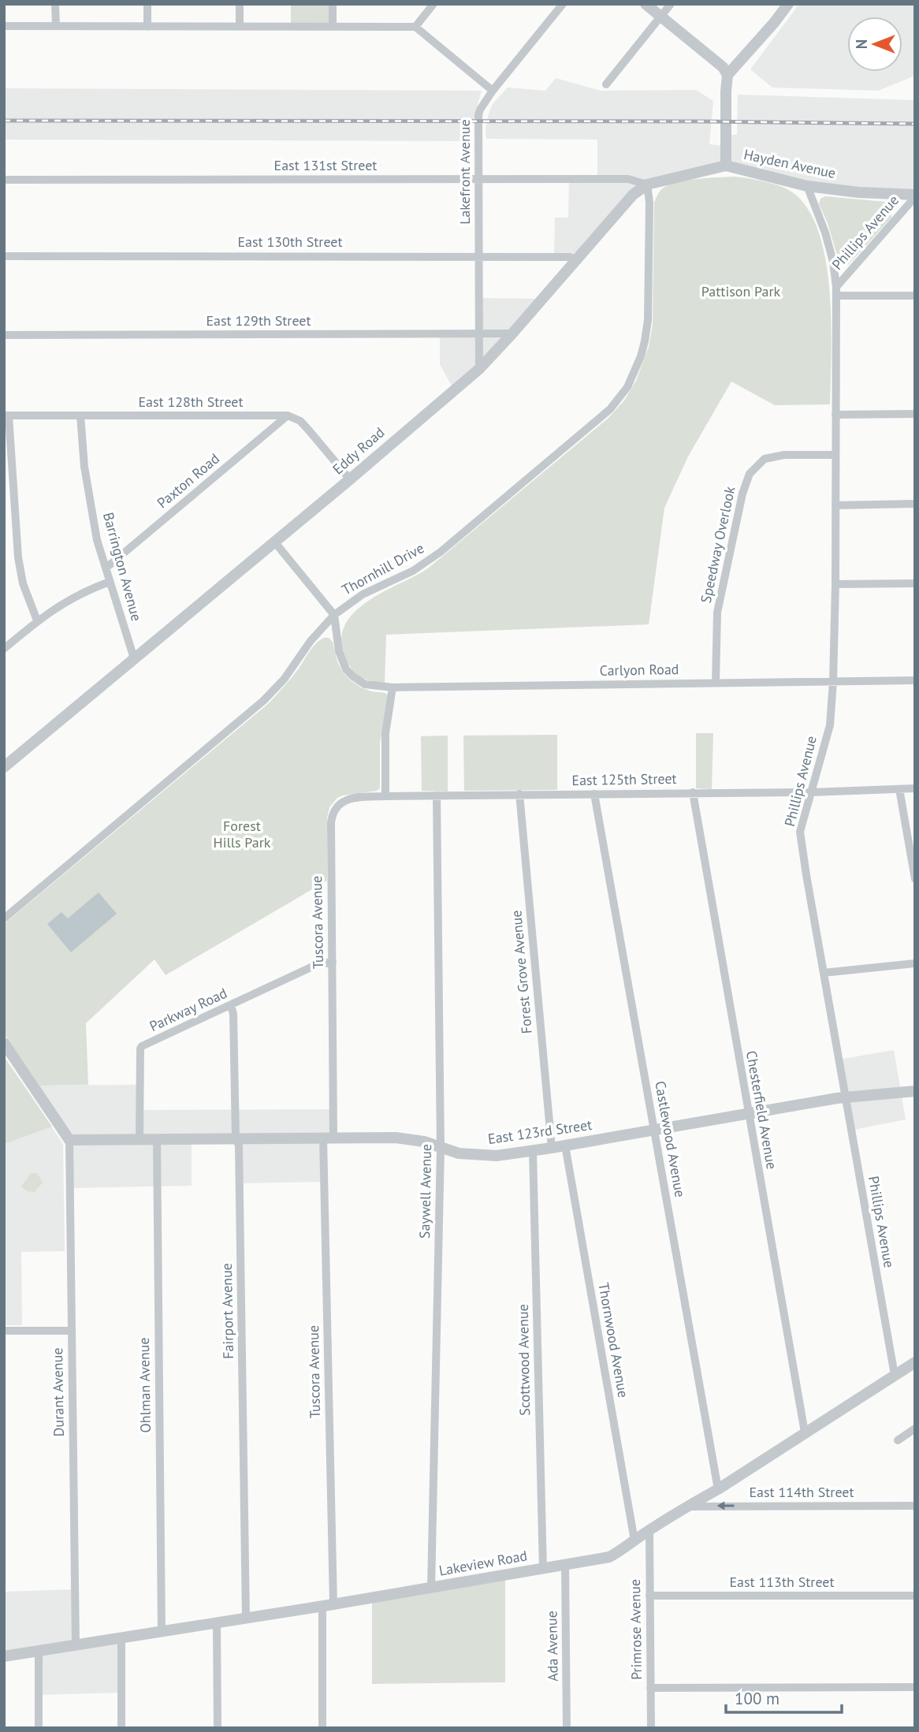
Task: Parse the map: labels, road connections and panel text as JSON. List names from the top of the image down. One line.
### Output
{"streets":{"street":["Hayden Avenue","East 131st Street","Lakefront Avenue","Phillips Avenue","East 130th Street","East 129th Street","East 128th Street","Eddy Road","Paxton Road","Speedway Overlook","Barrington Avenue","Thornhill Drive","Carlyon Road","East 125th Street","Tuscora Avenue","Forest Grove Avenue","Parkway Road","Chesterfield Avenue","East 123rd Street","Castlewood Avenue","Saywell Avenue","Fairport Avenue","Thornwood Avenue","Scottwood Avenue","Ohlman Avenue","Durant Avenue","East 114th Street","Lakeview Road","East 113th Street","Primrose Avenue","Ada Avenue"]},"crossings":[["Hayden Avenue","Phillips Avenue"],["Hayden Avenue","Eddy Road"],["East 131st Street","Lakefront Avenue"],["East 131st Street","Eddy Road"],["East 131st Street","Thornhill Drive"],["Lakefront Avenue","East 130th Street"],["Lakefront Avenue","East 129th Street"],["Lakefront Avenue","Eddy Road"],["Phillips Avenue","Speedway Overlook"],["Phillips Avenue","Carlyon Road"],["Phillips Avenue","East 125th Street"],["Phillips Avenue","East 123rd Street"],["Phillips Avenue","Lakeview Road"],["East 130th Street","Eddy Road"],["East 129th Street","Eddy Road"],["East 128th Street","Paxton Road"],["East 128th Street","Barrington Avenue"],["Eddy Road","Barrington Avenue"],["Eddy Road","Thornhill Drive"],["Paxton Road","Barrington Avenue"],["Speedway Overlook","Carlyon Road"],["Thornhill Drive","Carlyon Road"],["East 125th Street","Tuscora Avenue"],["East 125th Street","Forest Grove Avenue"],["East 125th Street","Chesterfield Avenue"],["East 125th Street","Castlewood Avenue"],["East 125th Street","Saywell Avenue"],["Tuscora Avenue","Parkway Road"],["Tuscora Avenue","East 123rd Street"],["Tuscora Avenue","Lakeview Road"],["Forest Grove Avenue","East 123rd Street"],["Parkway Road","East 123rd Street"],["Parkway Road","Fairport Avenue"],["Chesterfield Avenue","East 123rd Street"],["Chesterfield Avenue","Lakeview Road"],["East 123rd Street","Castlewood Avenue"],["East 123rd Street","Saywell Avenue"],["East 123rd Street","Fairport Avenue"],["East 123rd Street","Thornwood Avenue"],["East 123rd Street","Scottwood Avenue"],["East 123rd Street","Ohlman Avenue"],["East 123rd Street","Durant Avenue"],["Castlewood Avenue","Lakeview Road"],["Saywell Avenue","Lakeview Road"],["Fairport Avenue","Lakeview Road"],["Thornwood Avenue","Lakeview Road"],["Scottwood Avenue","Lakeview Road"],["Ohlman Avenue","Lakeview Road"],["Durant Avenue","Lakeview Road"],["East 114th Street","Lakeview Road"],["Lakeview Road","Primrose Avenue"],["Lakeview Road","Ada Avenue"],["East 113th Street","Primrose Avenue"]],"one_way":["East 114th Street"],"parks":["Pattison Park","Forest Hills Park"],"scale_bar":"100 m","north":"left"}
